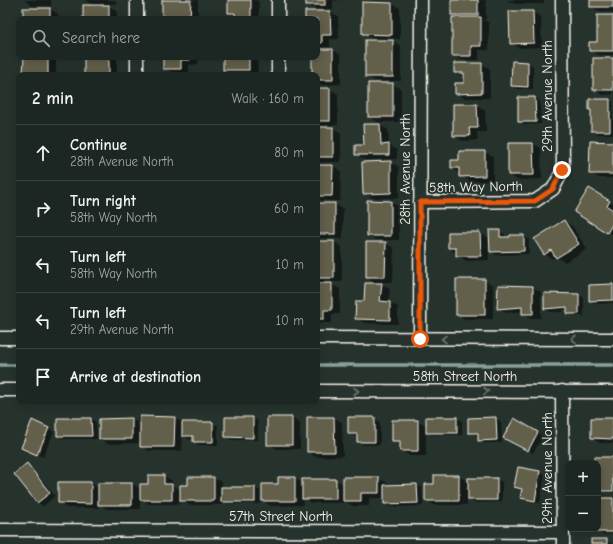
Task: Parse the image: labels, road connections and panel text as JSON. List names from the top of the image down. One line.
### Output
{"streets":{"street":["29th Avenue North","28th Avenue North","58th Way North","58th Street North","57th Street North"]},"crossings":[["29th Avenue North","58th Way North"],["29th Avenue North","58th Street North"],["29th Avenue North","57th Street North"],["28th Avenue North","58th Way North"]],"page":{"search":"Search here","heading":["2 min","Walk · 160 m"],"list":[["Continue","28th Avenue North","80 m"],["Turn right","58th Way North","60 m"],["Turn left","58th Way North","10 m"],["Turn left","29th Avenue North","10 m"],"Arrive at destination"],"map_buttons":["+","−"]}}
